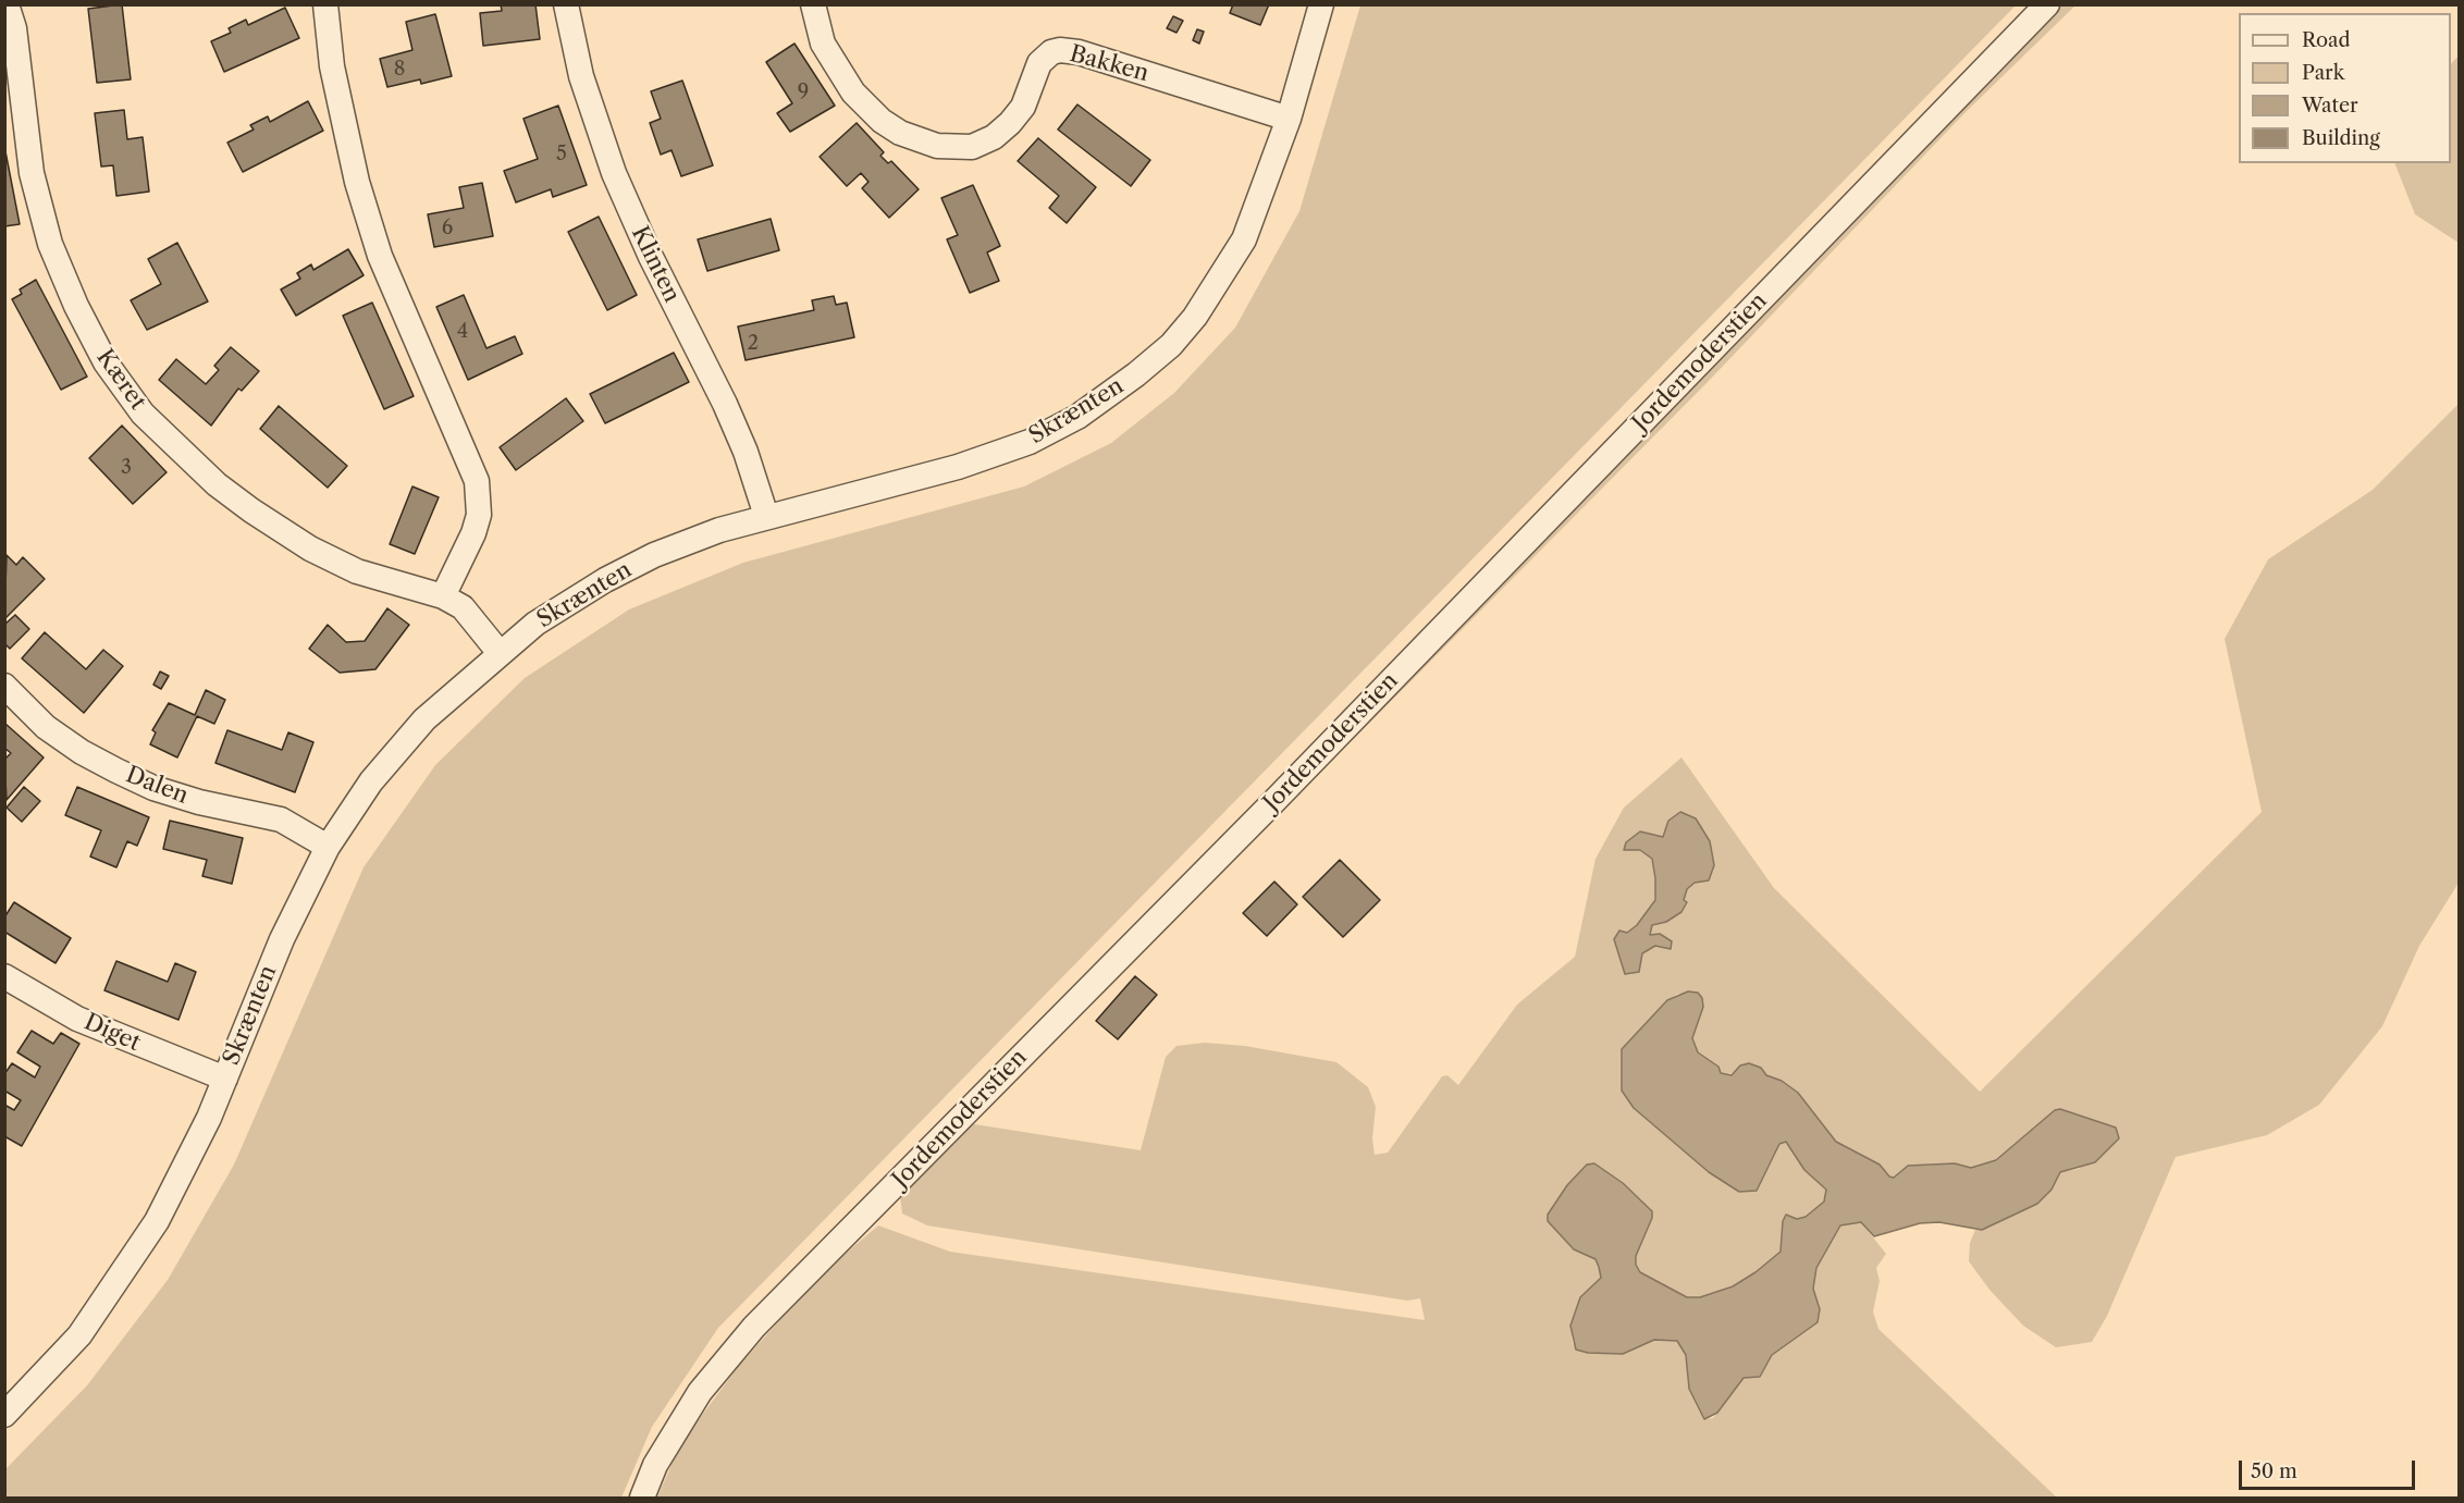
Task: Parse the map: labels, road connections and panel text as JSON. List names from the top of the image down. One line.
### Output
{"streets":{"street":["Bakken","Klinten","Jordemoderstien","Kæret","Skrænten","Dalen","Diget"]},"crossings":[["Bakken","Skrænten"],["Klinten","Skrænten"],["Kæret","Skrænten"],["Skrænten","Dalen"],["Skrænten","Diget"]],"house_numbers":["8","9","5","6","4","2","3"],"legend":["Road","Park","Water","Building"],"scale_bar":"50 m"}
